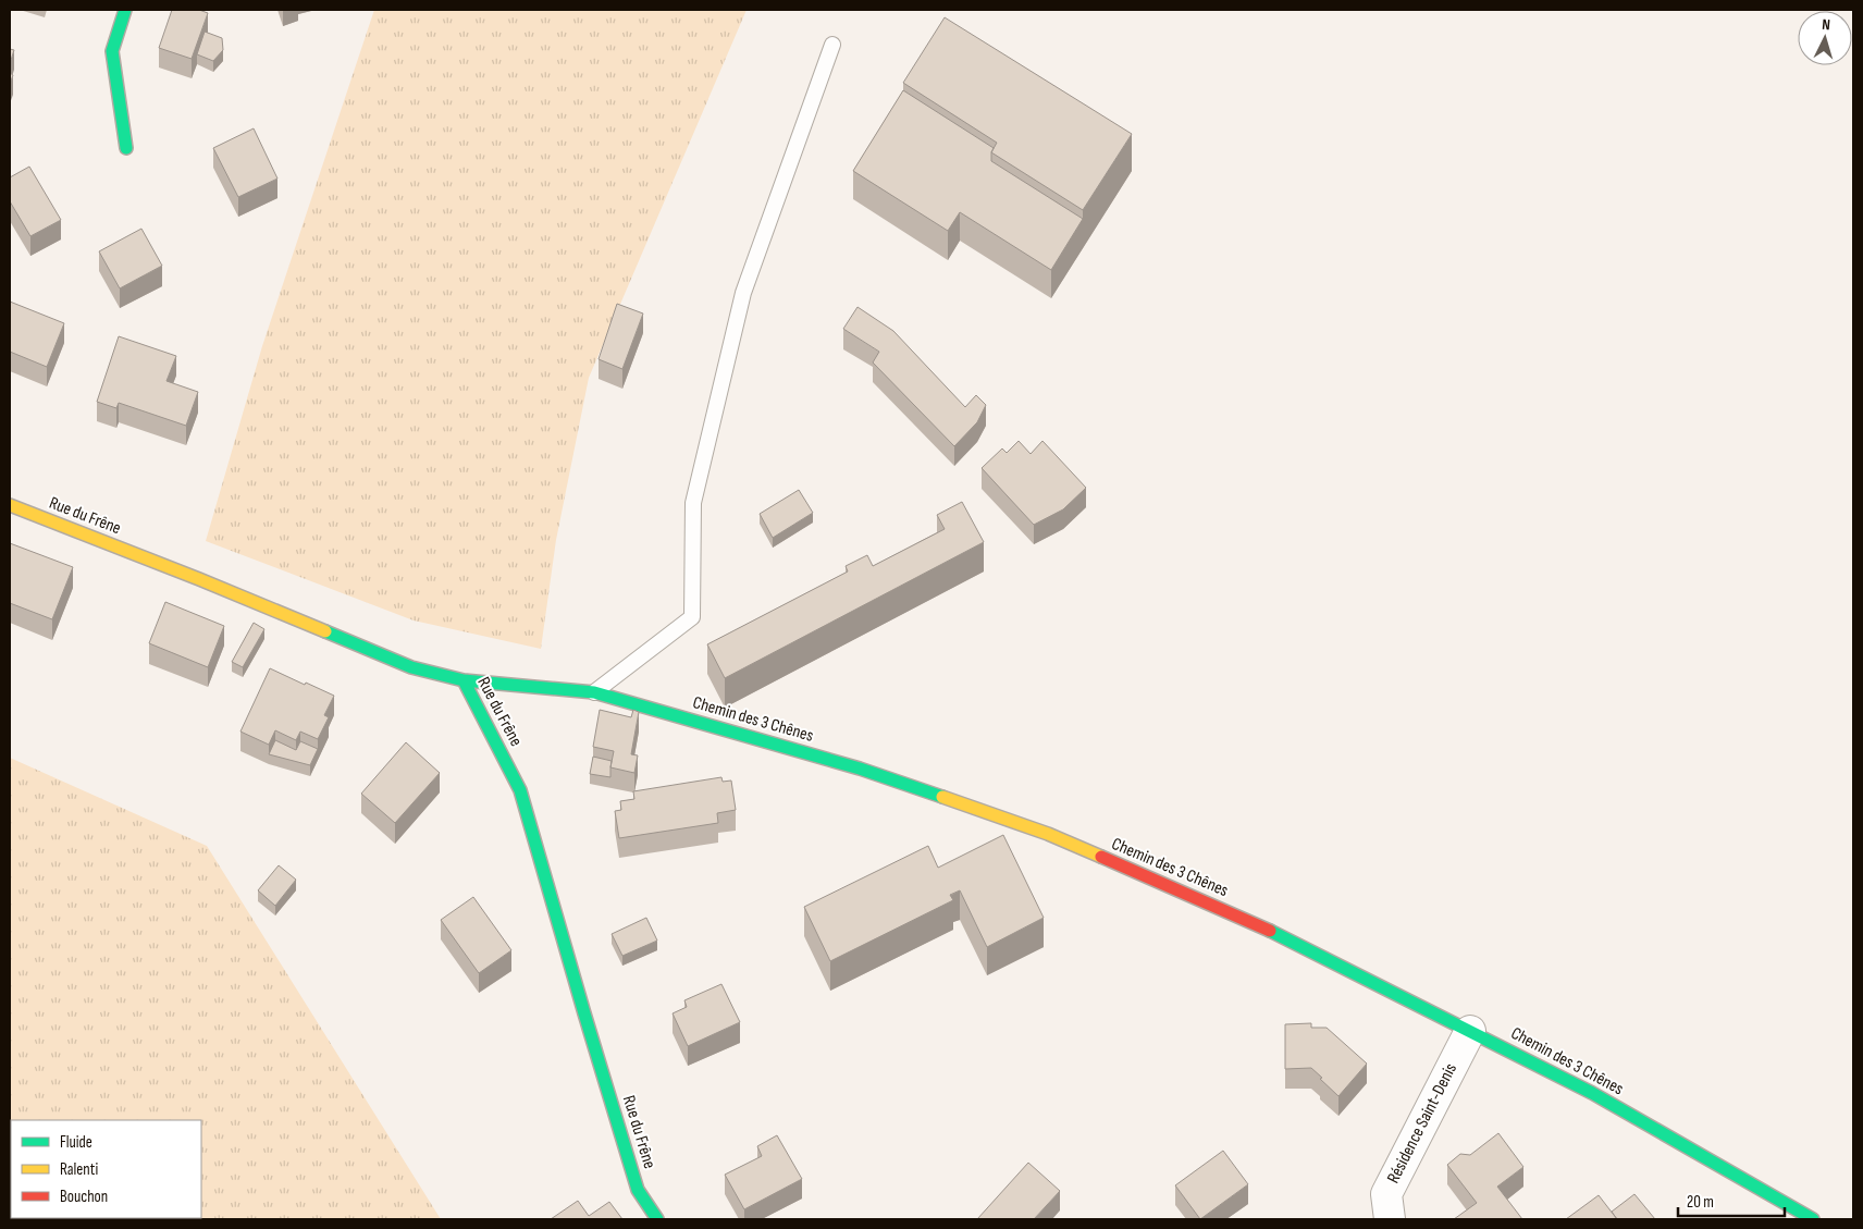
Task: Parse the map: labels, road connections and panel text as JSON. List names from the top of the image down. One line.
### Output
{"streets":{"street":["Rue du Frêne","Chemin des 3 Chênes","Résidence Saint-Denis"]},"crossings":[["Rue du Frêne","Chemin des 3 Chênes"],["Chemin des 3 Chênes","Résidence Saint-Denis"]],"legend":["Fluide","Ralenti","Bouchon"],"scale_bar":"20 m","north":"top"}
